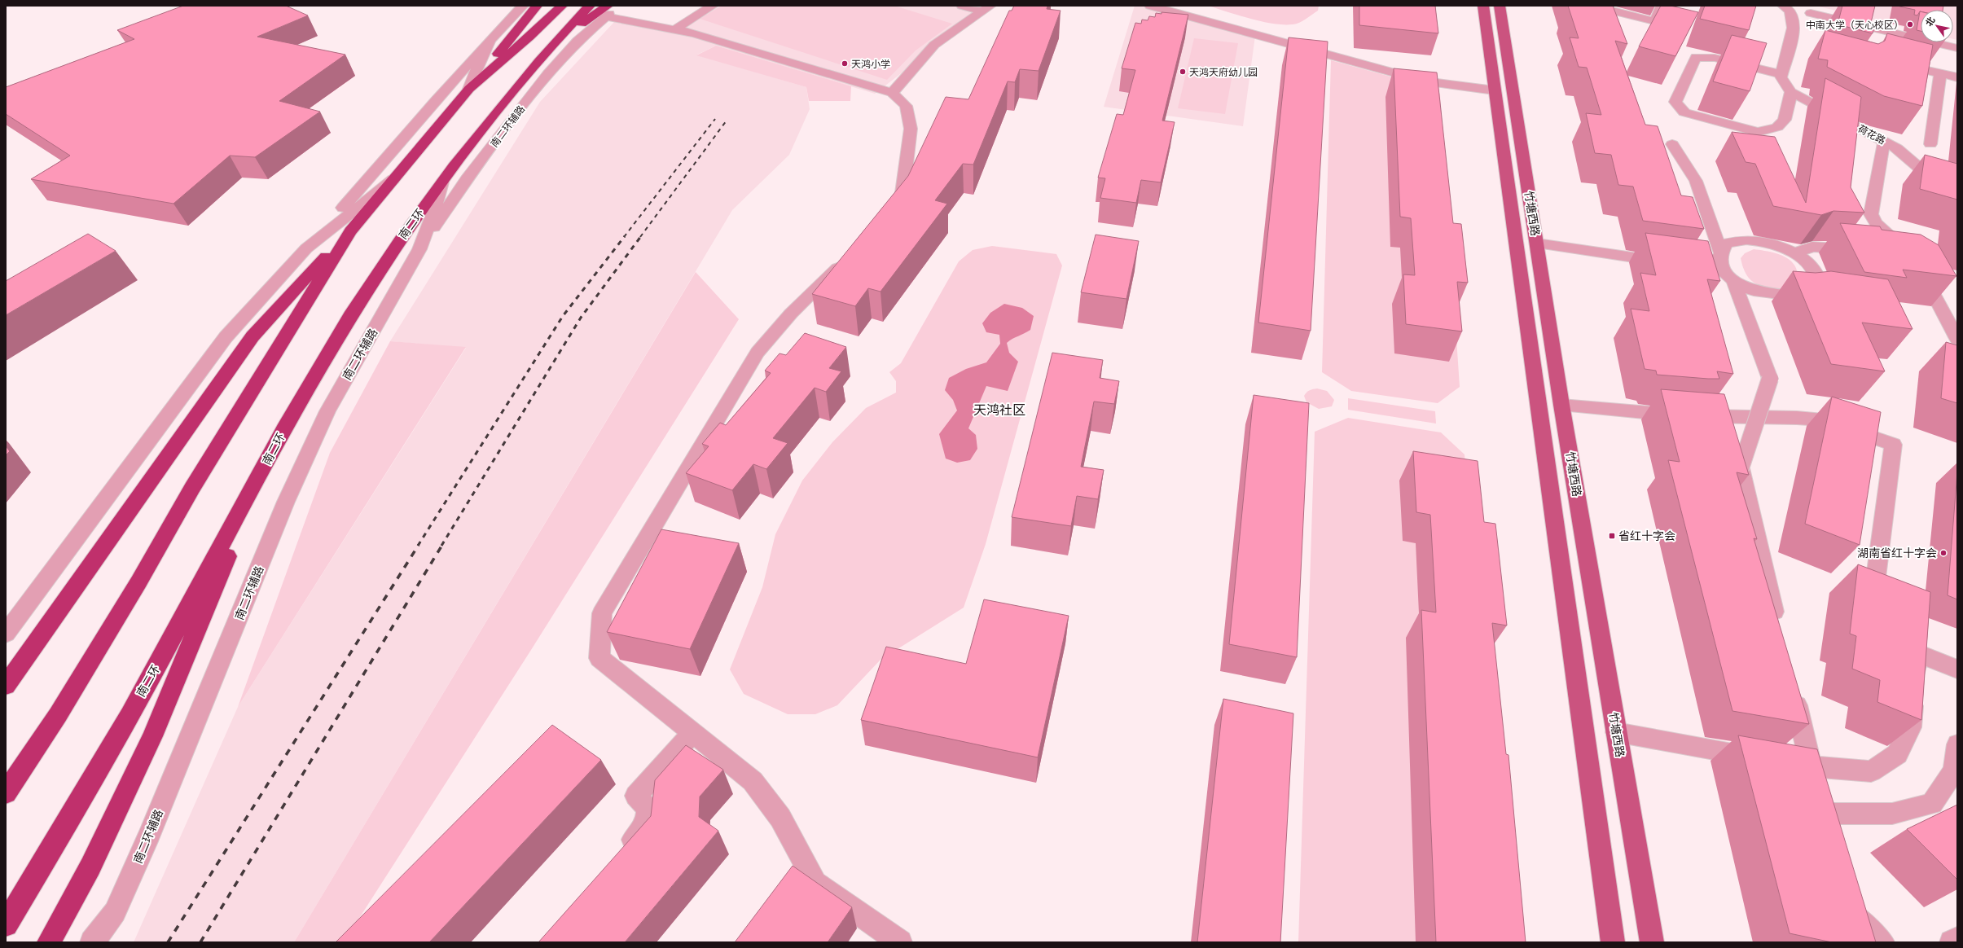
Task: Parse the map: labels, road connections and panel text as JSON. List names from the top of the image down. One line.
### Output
{"streets":{"highway":["南二环"],"main road":["竹塘西路"],"street":["南二环辅路","荷花路"]},"crossings":[["南二环辅路","南二环"]],"districts":["天鸿社区"],"places":{"other":["中南大学（天心校区）","天鸿小学","天鸿天府幼儿园","湖南省红十字会"],"transit":["省红十字会"]},"north":"top left"}
